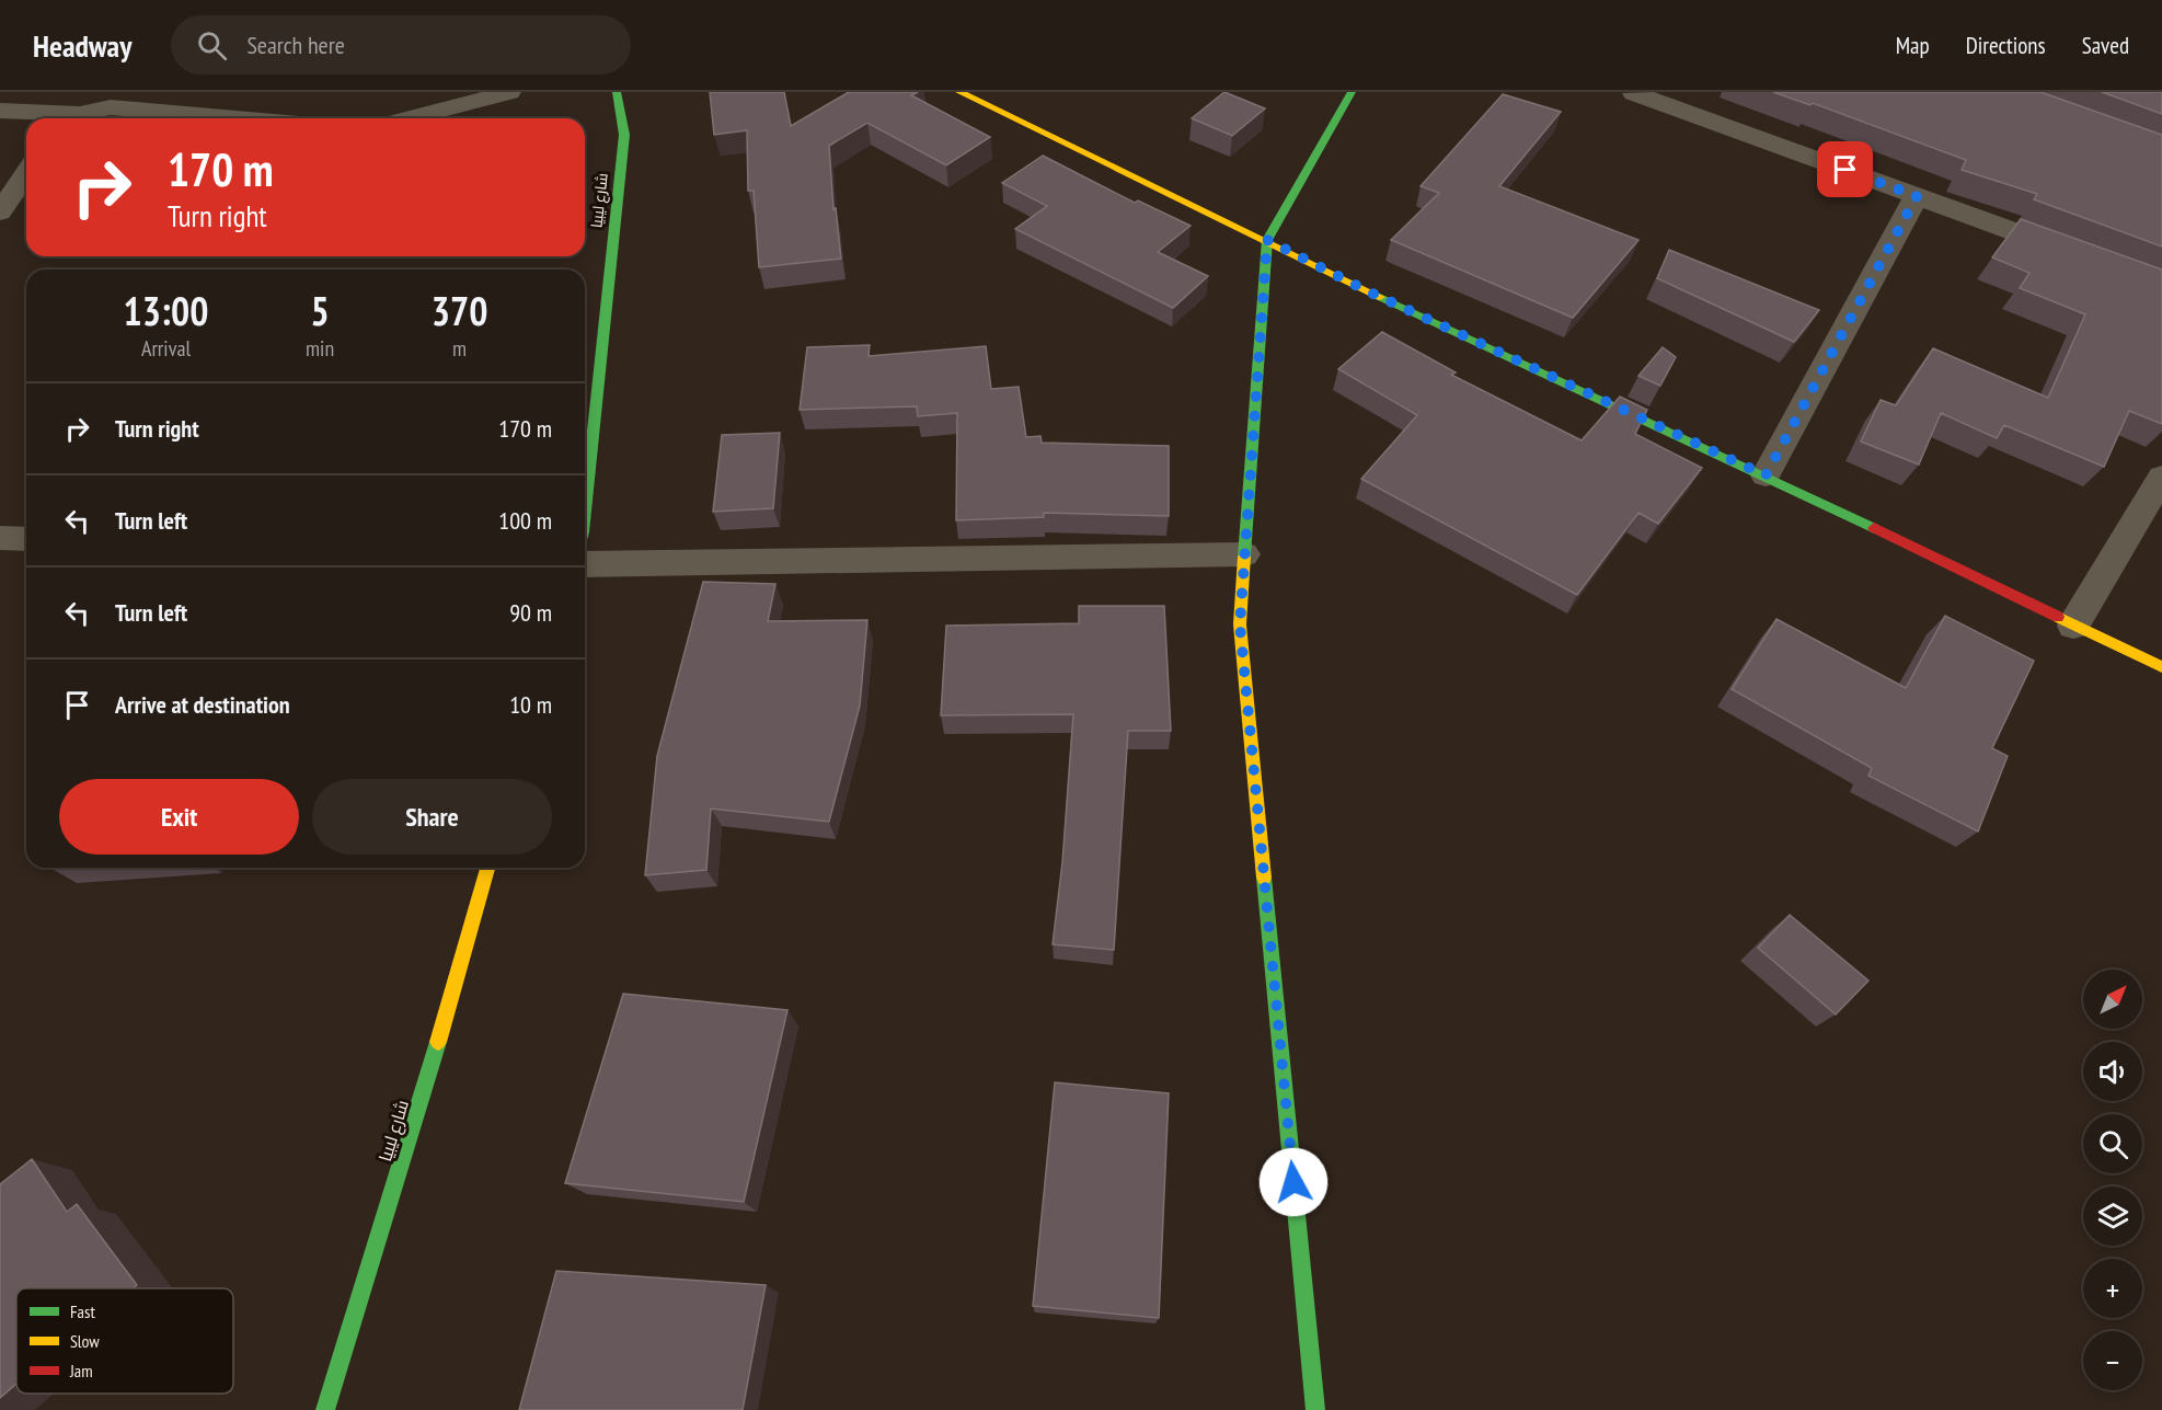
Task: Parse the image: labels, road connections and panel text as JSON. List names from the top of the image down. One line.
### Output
{"streets":{"street":["شارع ليبيا"]},"legend":["Fast","Slow","Jam"],"north":"top right","page":{"header":"Headway","search":"Search here","nav":["Map","Directions","Saved"],"turn":["170 m","Turn right"],"eta":["13:00","Arrival","5","min","370","m"],"list":[{"name":"Turn right","value":"170 m"},{"name":"Turn left","value":"100 m"},{"name":"Turn left","value":"90 m"},{"name":"Arrive at destination","value":"10 m"}],"buttons":["Exit","Share"],"map_buttons":["+","−"]}}
